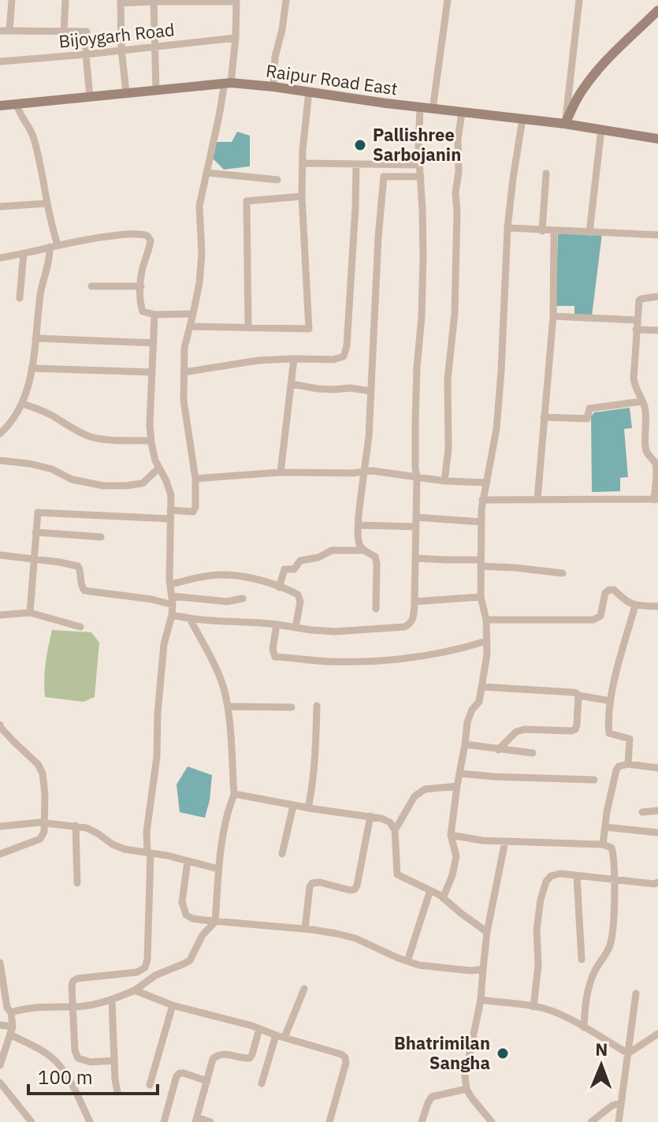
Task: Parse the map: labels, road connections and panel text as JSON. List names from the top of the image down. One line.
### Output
{"streets":{"street":["Bijoygarh Road","Raipur Road East"]},"places":["Pallishree Sarbojanin","Bhatrimilan Sangha"],"scale_bar":"100 m","north":"top"}
